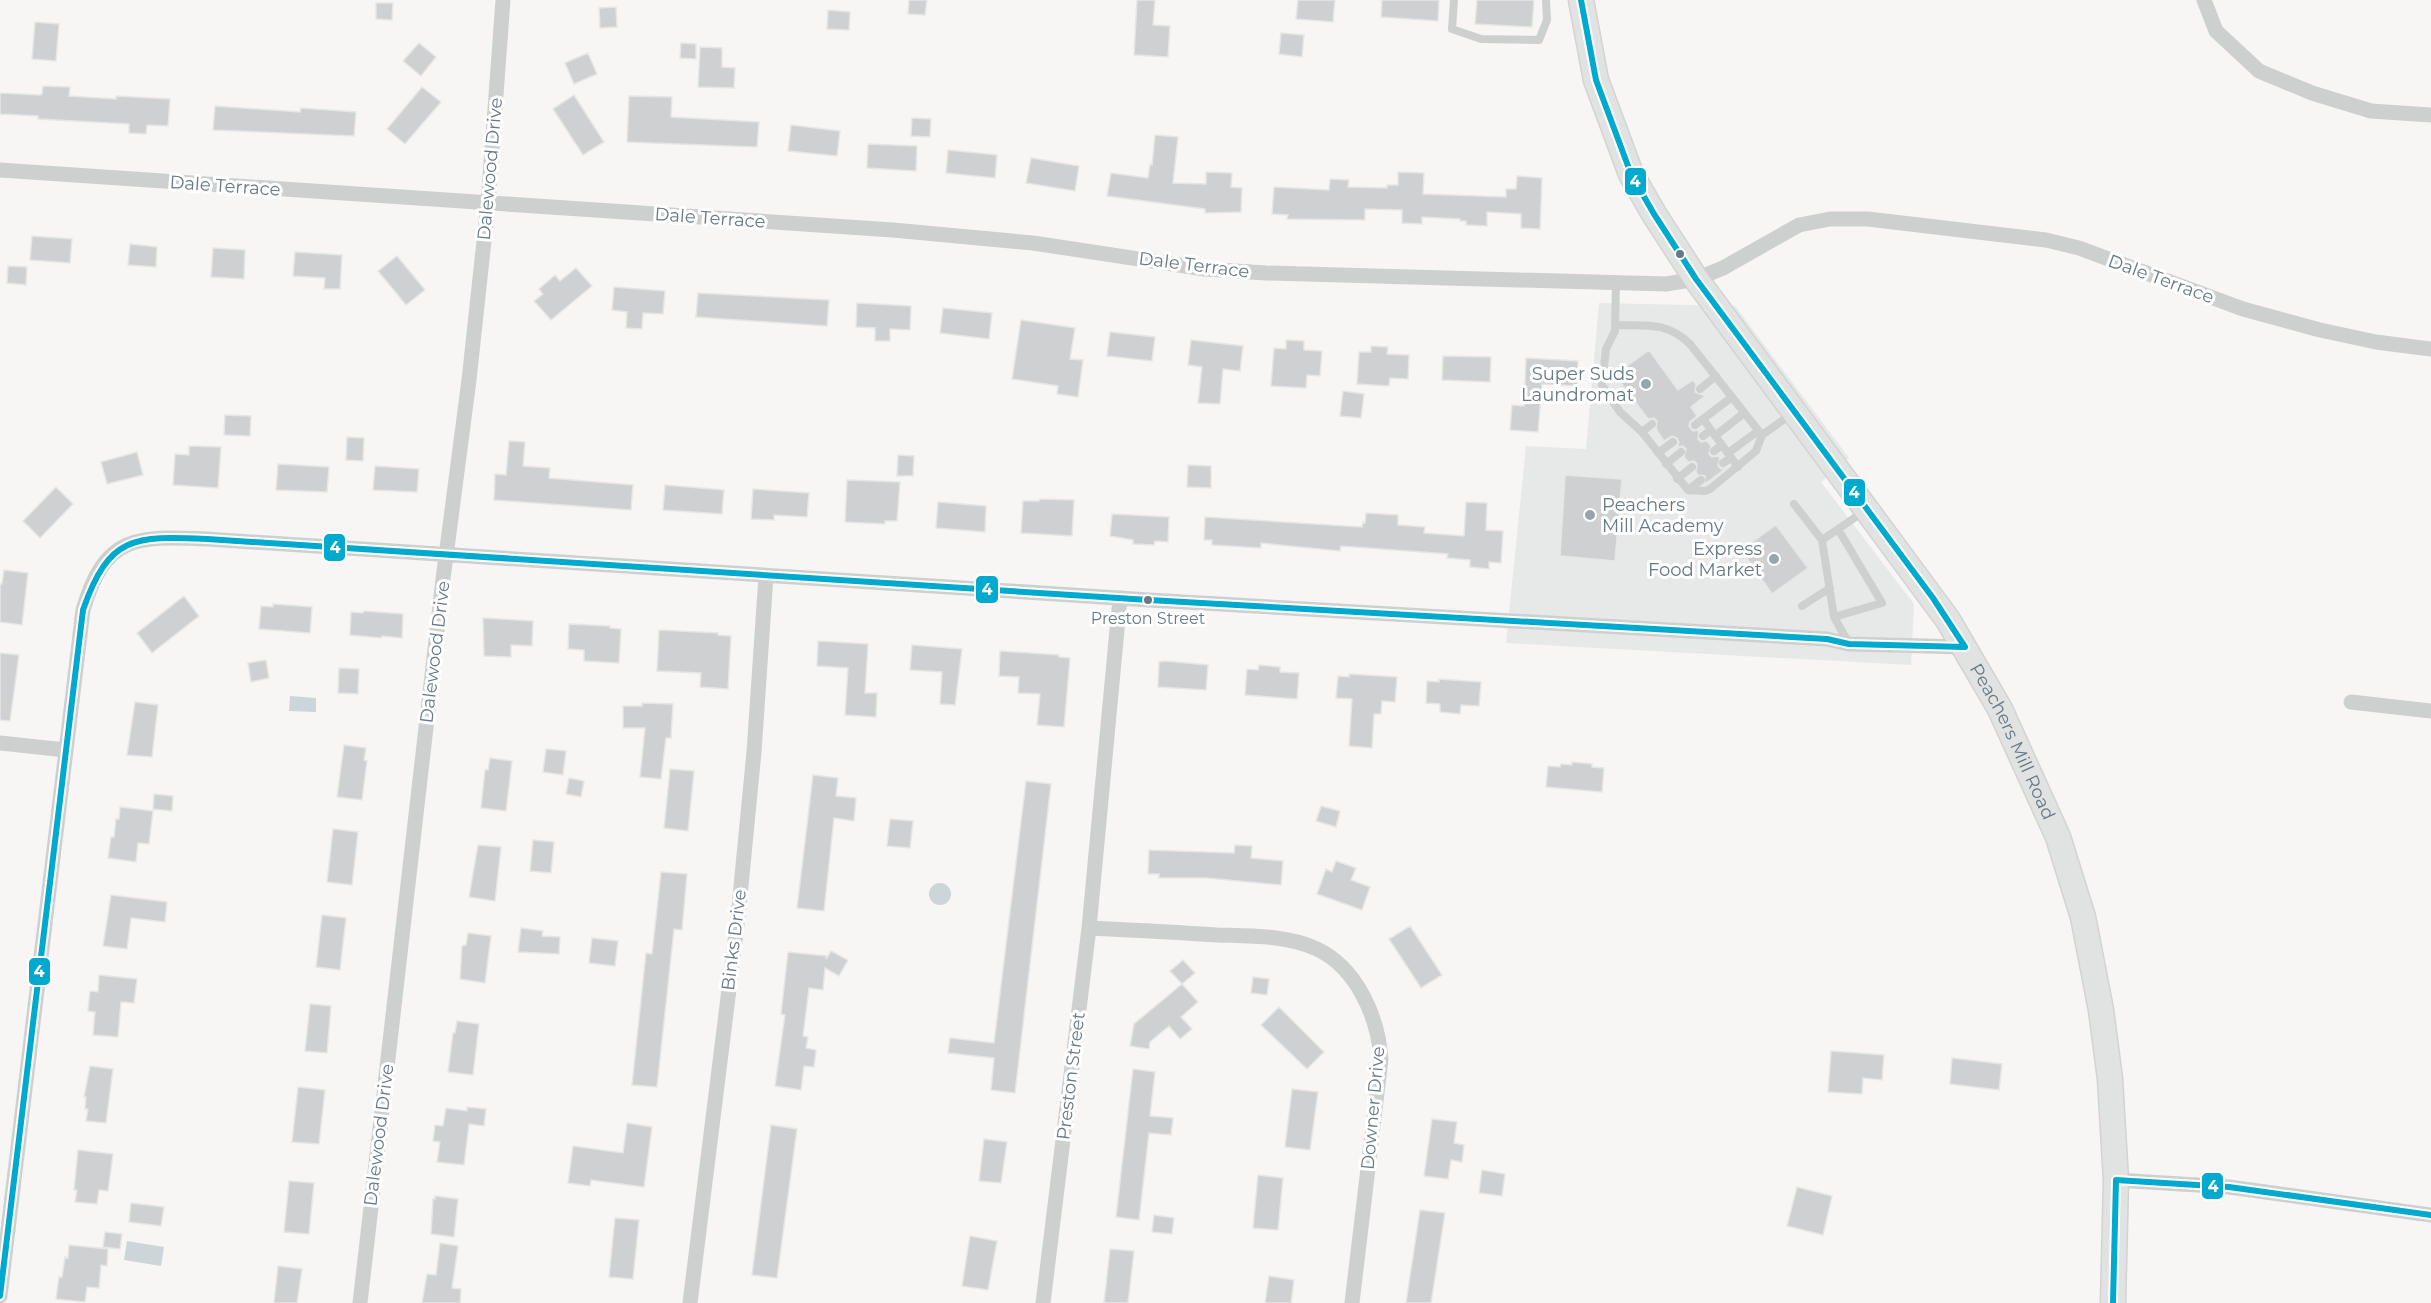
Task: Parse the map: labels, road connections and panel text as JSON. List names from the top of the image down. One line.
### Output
{"streets":{"main road":["Peachers Mill Road"],"street":["Dalewood Drive","Dale Terrace","Binks Drive","Preston Street","Downer Drive"]},"crossings":[["Dalewood Drive","Dale Terrace"],["Dale Terrace","Peachers Mill Road"],["Preston Street","Downer Drive"]],"places":["Super Suds Laundromat","Peachers Mill Academy","Express Food Market","Preston Street"],"lines":["transit line 4"]}
